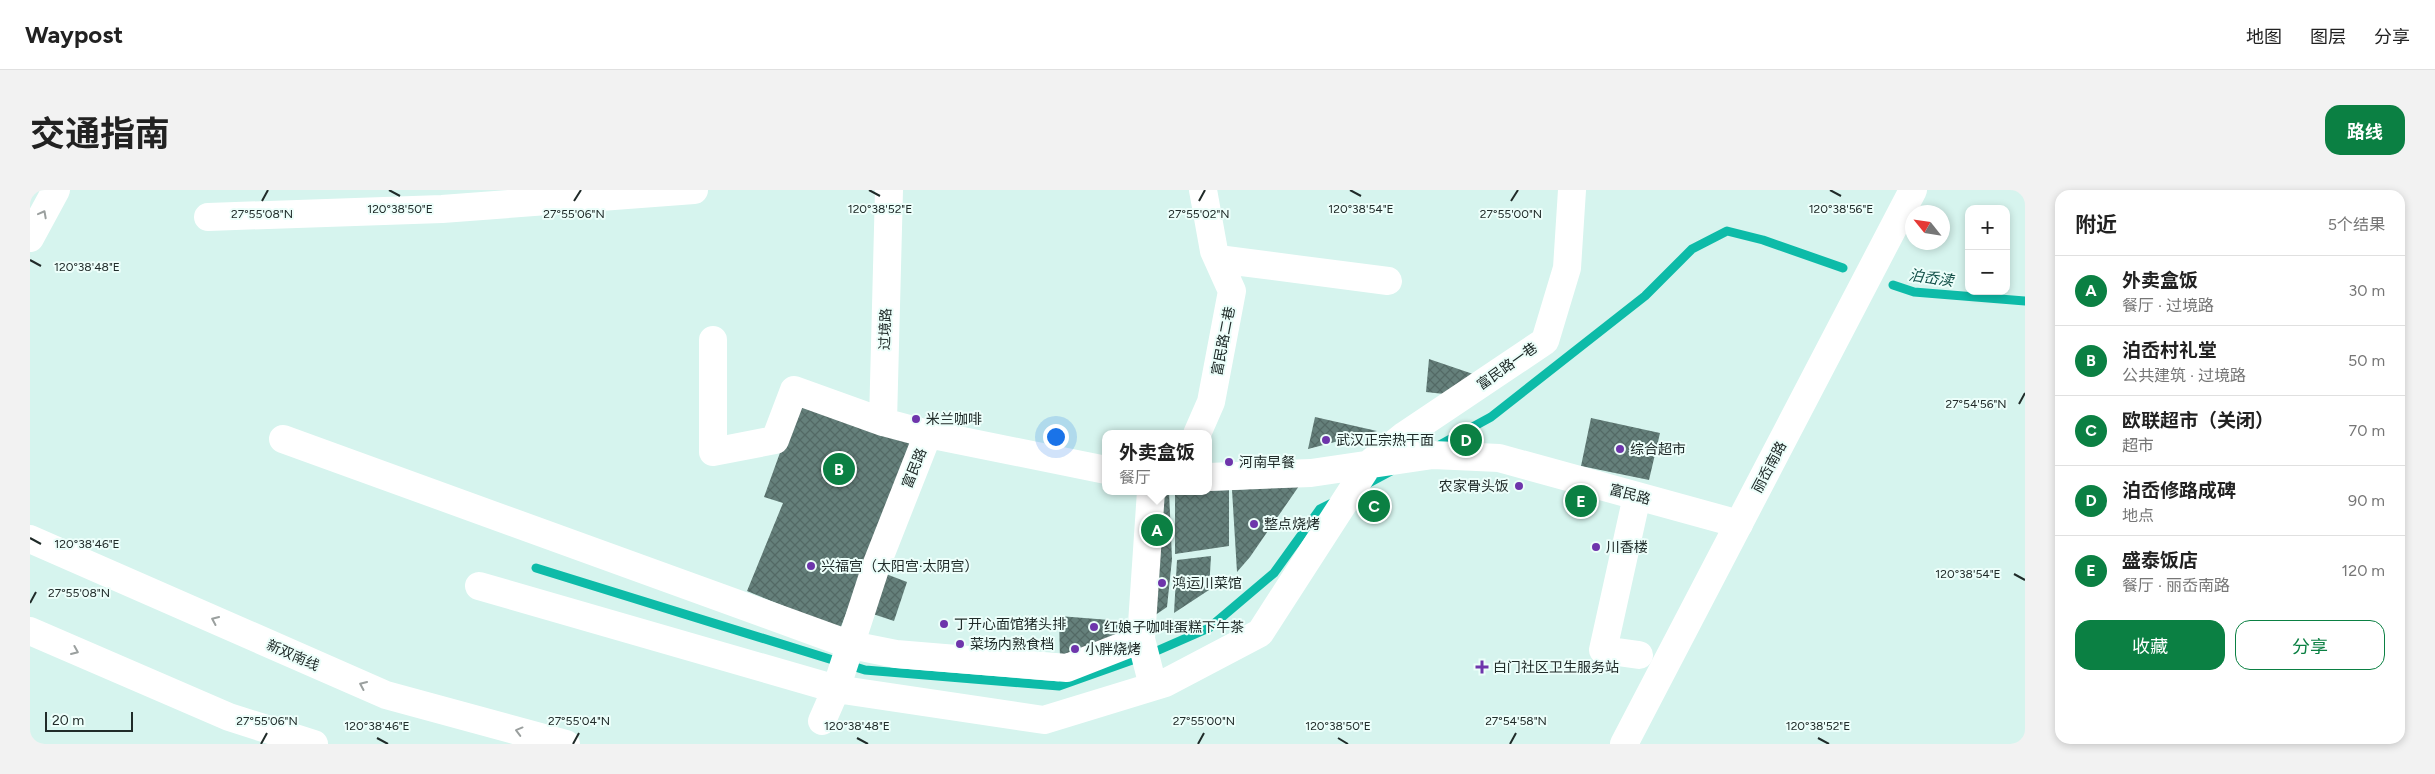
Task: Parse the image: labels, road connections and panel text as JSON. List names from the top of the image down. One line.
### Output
{"streets":{"main road":["过境路","富民路二巷","富民路一巷","丽岙南路","富民路","新双南线"]},"crossings":[["富民路一巷","富民路"],["丽岙南路","富民路"]],"water":["泊岙渎"],"places":{"other":["米兰咖啡","武汉正宗热干面","综合超市","河南早餐","农家骨头饭","整点烧烤","川香楼","兴福宫（太阳宫·太阴宫）","鸿运川菜馆","丁开心面馆猪头排","红娘子咖啡蛋糕下午茶","菜场内熟食档","小胖烧烤"],"health":["白门社区卫生服务站"]},"scale_bar":"20 m","north":"top left","page":{"header":"Waypost","nav":["地图","图层","分享"],"title":"交通指南","buttons":["路线",["收藏","分享"]],"heading":["附近","5个结果"],"map_buttons":["+","−"],"list":[{"mark":"A","name":"外卖盒饭","note":"餐厅 · 过境路","value":"30 m"},{"mark":"B","name":"泊岙村礼堂","note":"公共建筑 · 过境路","value":"50 m"},{"mark":"C","name":"欧联超市（关闭）","note":"超市","value":"70 m"},{"mark":"D","name":"泊岙修路成碑","note":"地点","value":"90 m"},{"mark":"E","name":"盛泰饭店","note":"餐厅 · 丽岙南路","value":"120 m"}],"pins":["D","B","E","C","A"],"popup":["外卖盒饭","餐厅"],"scale":"20 m"},"coordinates":["120°38'50\"E","120°38'52\"E","120°38'54\"E","120°38'56\"E","27°55'08\"N","27°55'06\"N","27°55'02\"N","27°55'00\"N","120°38'48\"E","27°54'56\"N","120°38'46\"E","27°55'04\"N","27°54'58\"N"]}
